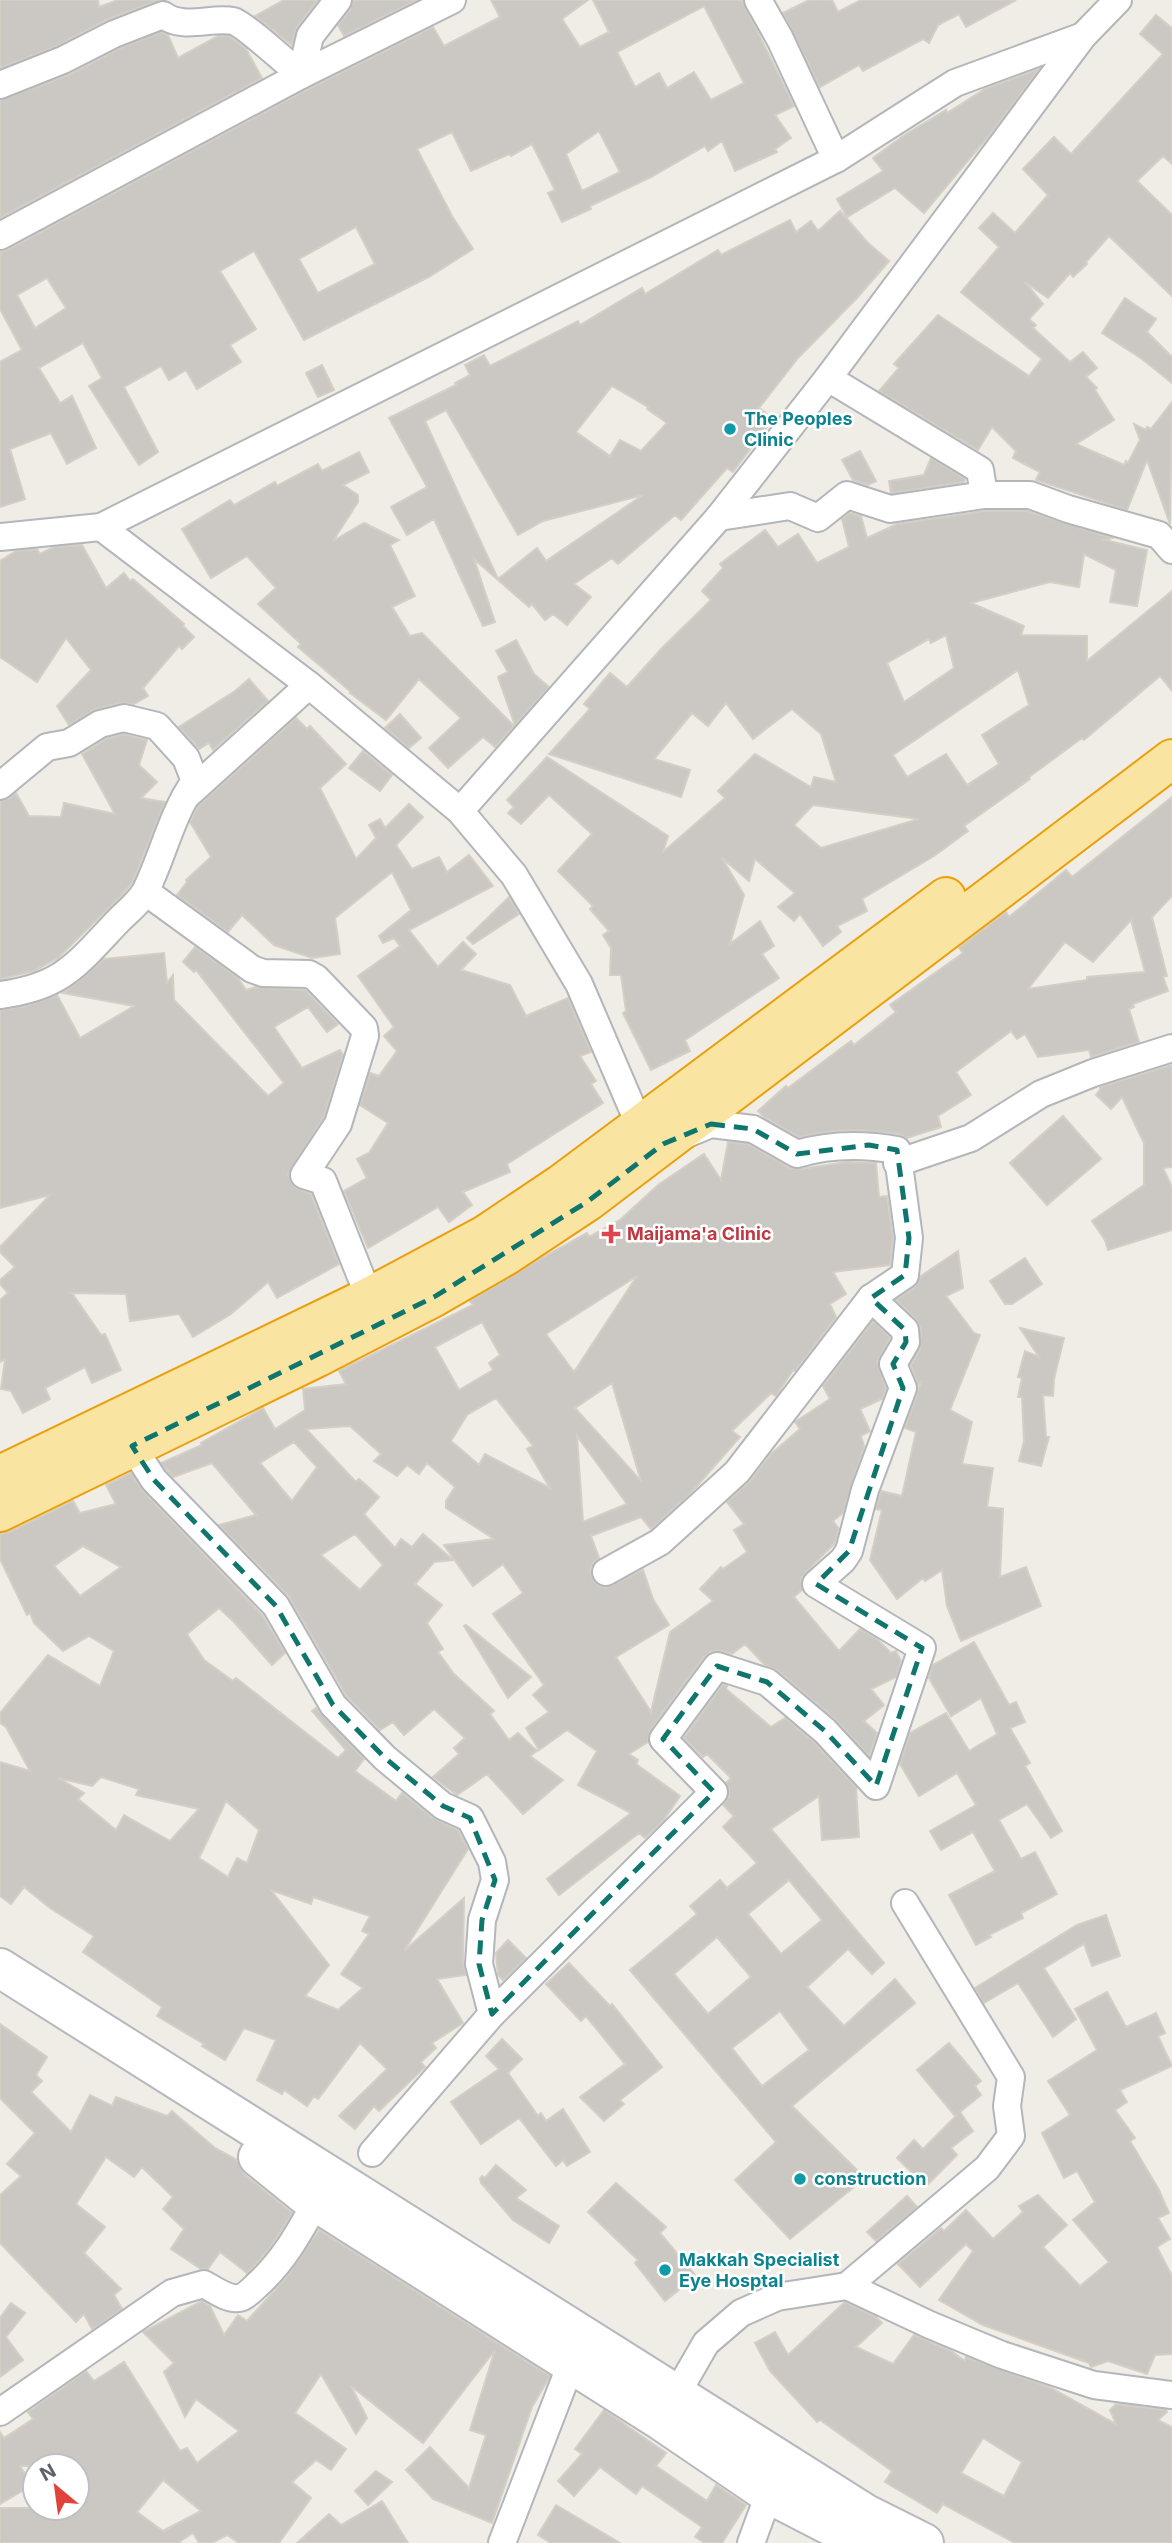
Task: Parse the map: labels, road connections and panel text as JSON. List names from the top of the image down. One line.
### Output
{"places":{"other":["The Peoples Clinic","construction","Makkah Specialist Eye Hosptal"],"health":["Maijama'a Clinic"]},"north":"top left"}
